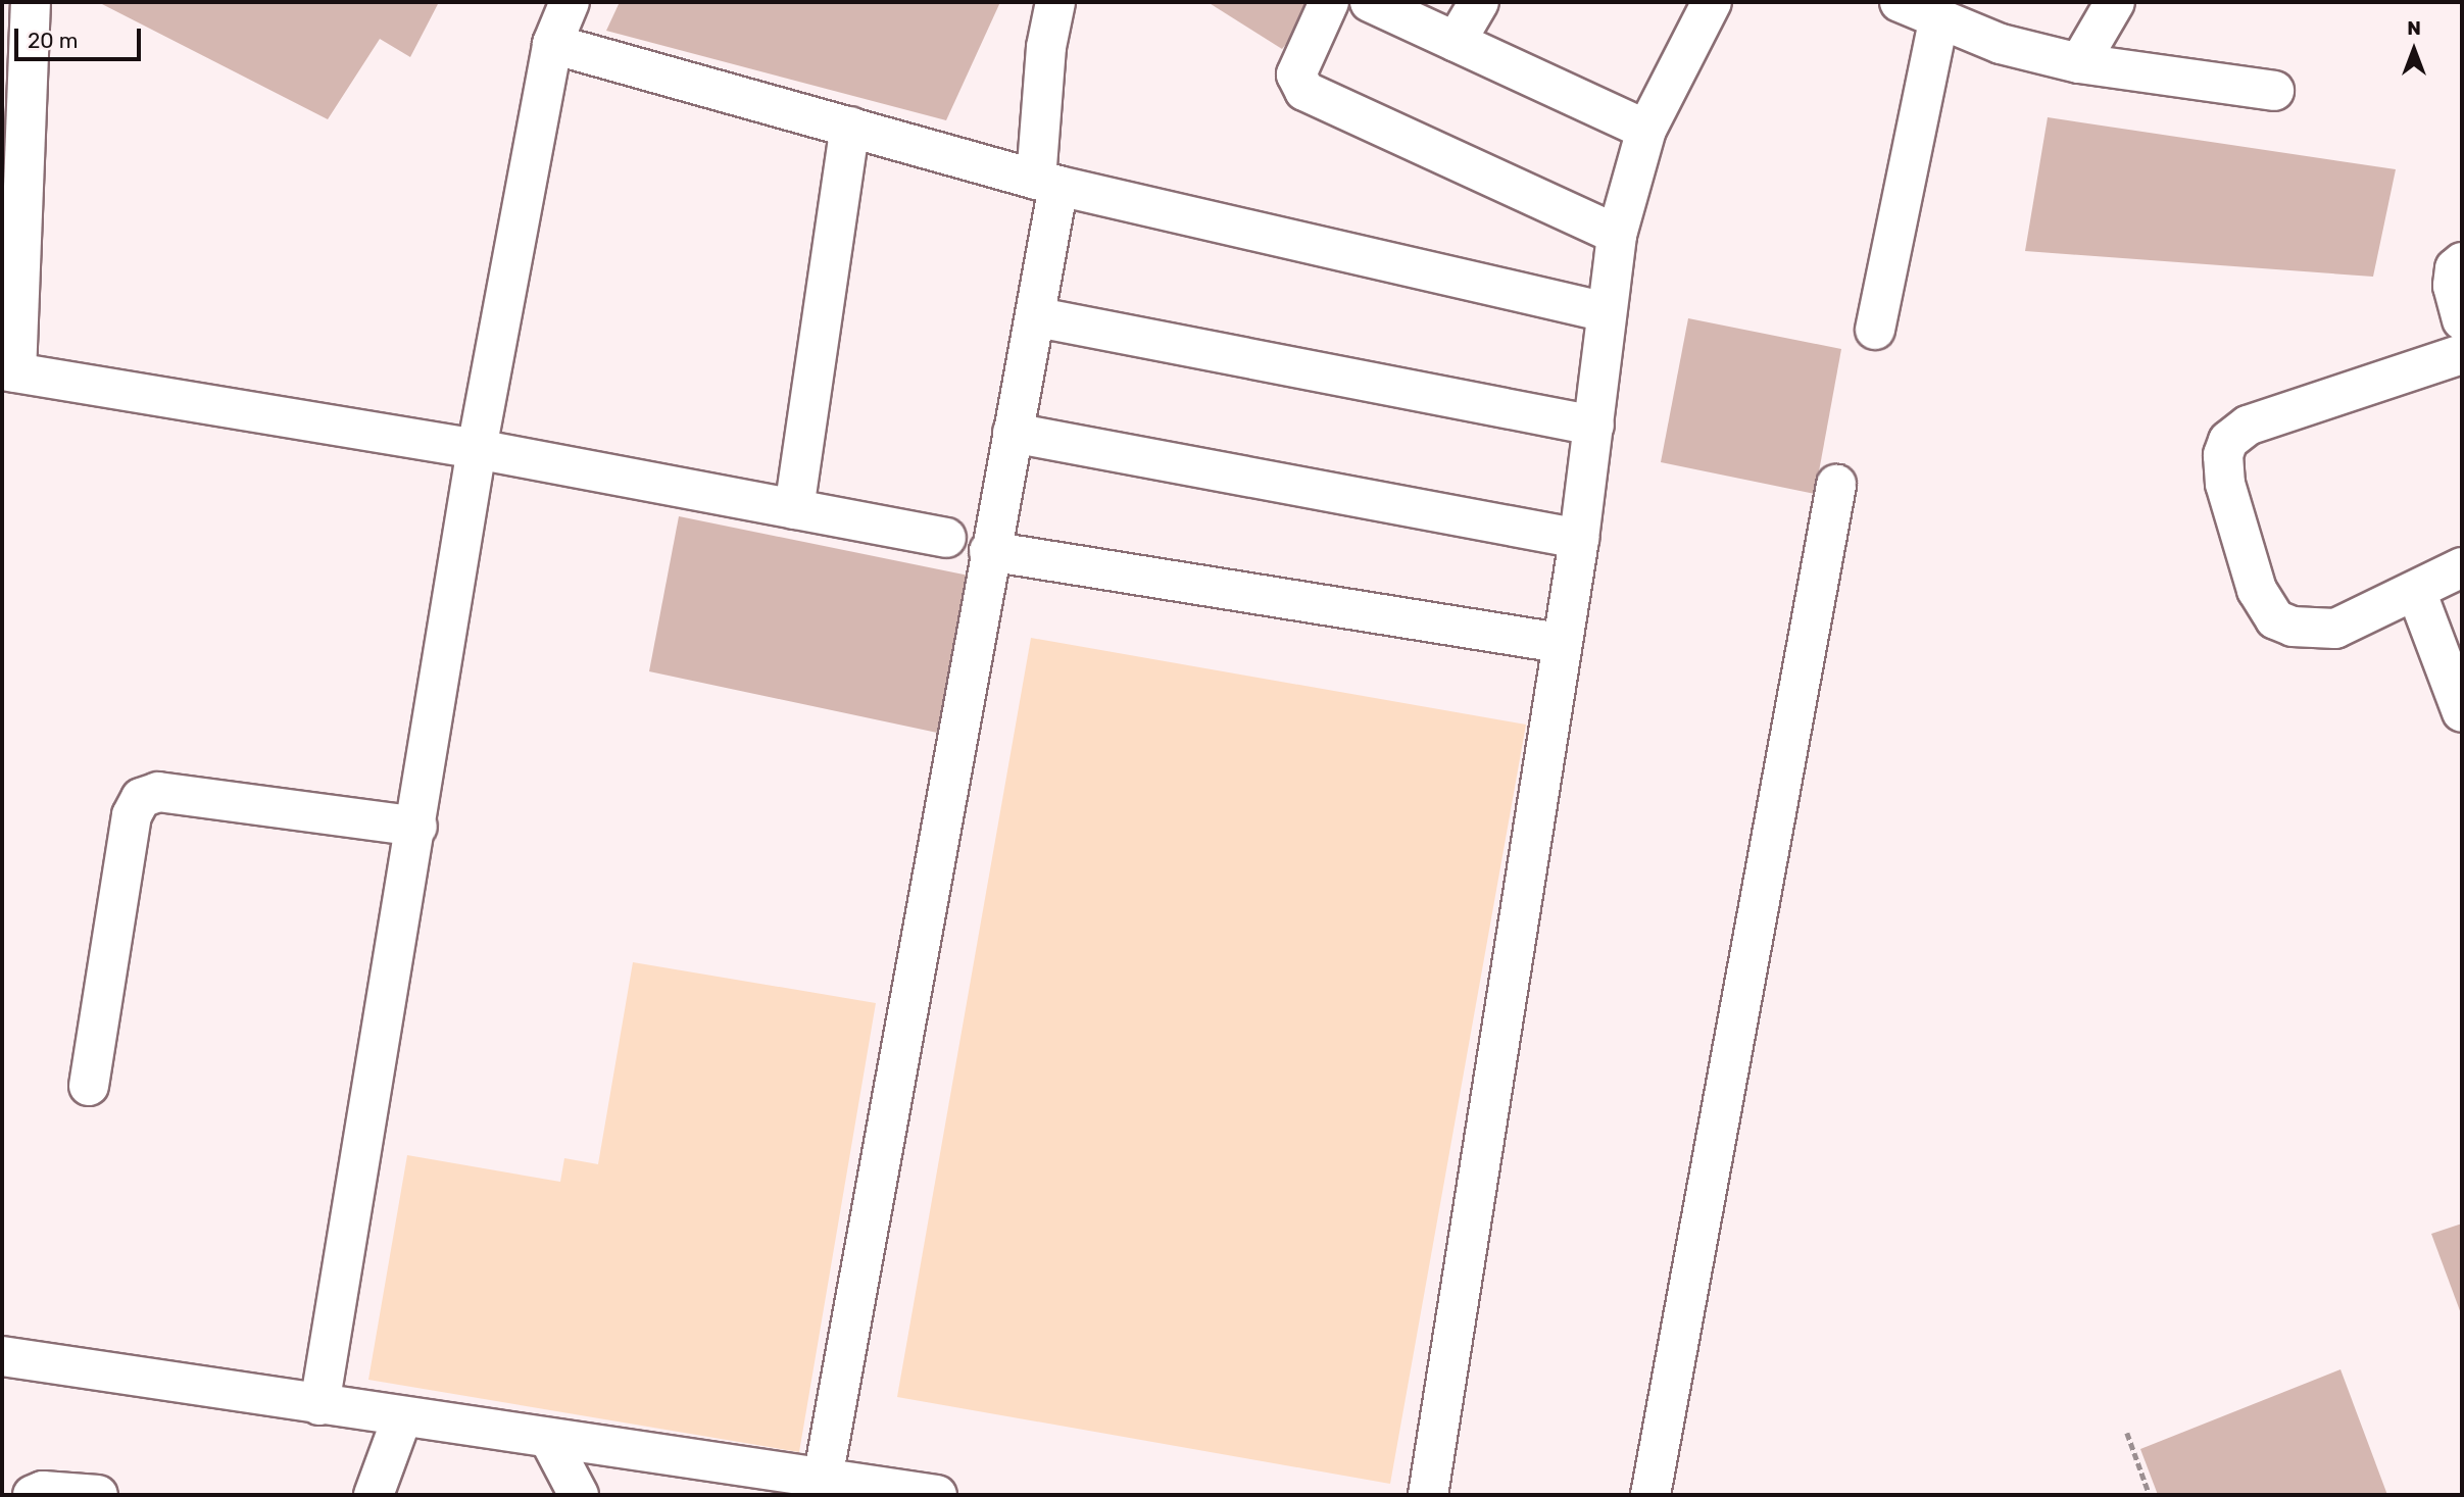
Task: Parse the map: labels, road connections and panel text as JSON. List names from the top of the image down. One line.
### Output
{"scale_bar":"20 m","north":"top"}
